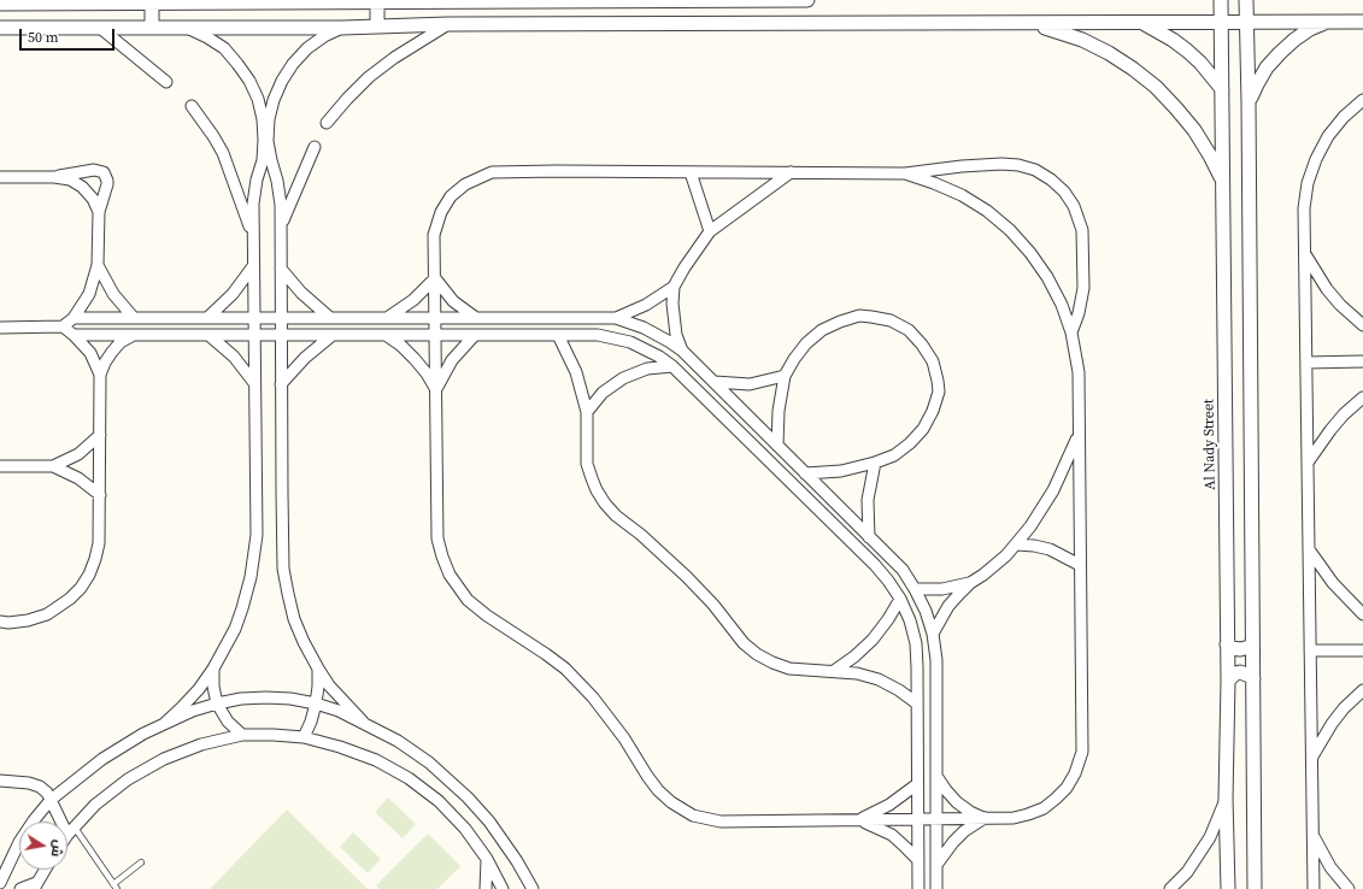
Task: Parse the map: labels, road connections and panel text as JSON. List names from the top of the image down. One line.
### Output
{"streets":{"street":["Al Nady Street"]},"scale_bar":"50 m","north":"right"}
